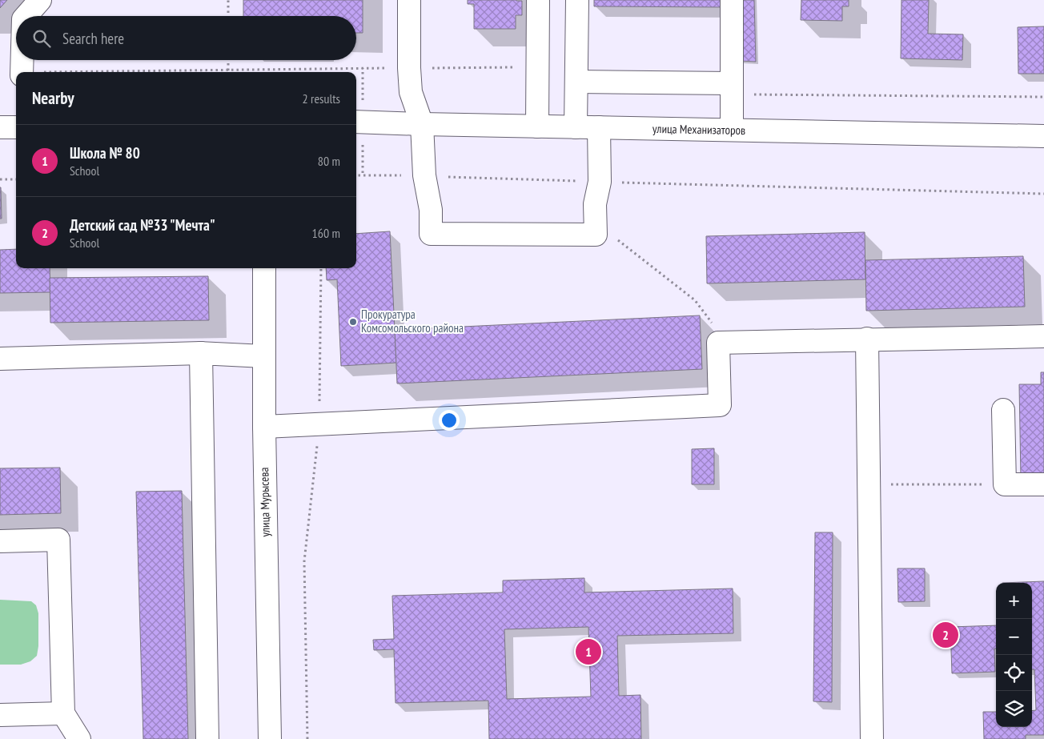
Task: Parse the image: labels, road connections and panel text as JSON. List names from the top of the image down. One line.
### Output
{"streets":{"main road":["улица Механизаторов","улица Мурысева"]},"places":["Прокуратура Комсомольского района"],"page":{"search":"Search here","heading":["Nearby","2 results"],"list":[{"mark":"1","name":"Школа № 80","note":"School","value":"80 m"},{"mark":"2","name":"Детский сад №33 \"Мечта\"","note":"School","value":"160 m"}],"map_buttons":["+","−"],"pins":["2","1"]}}
